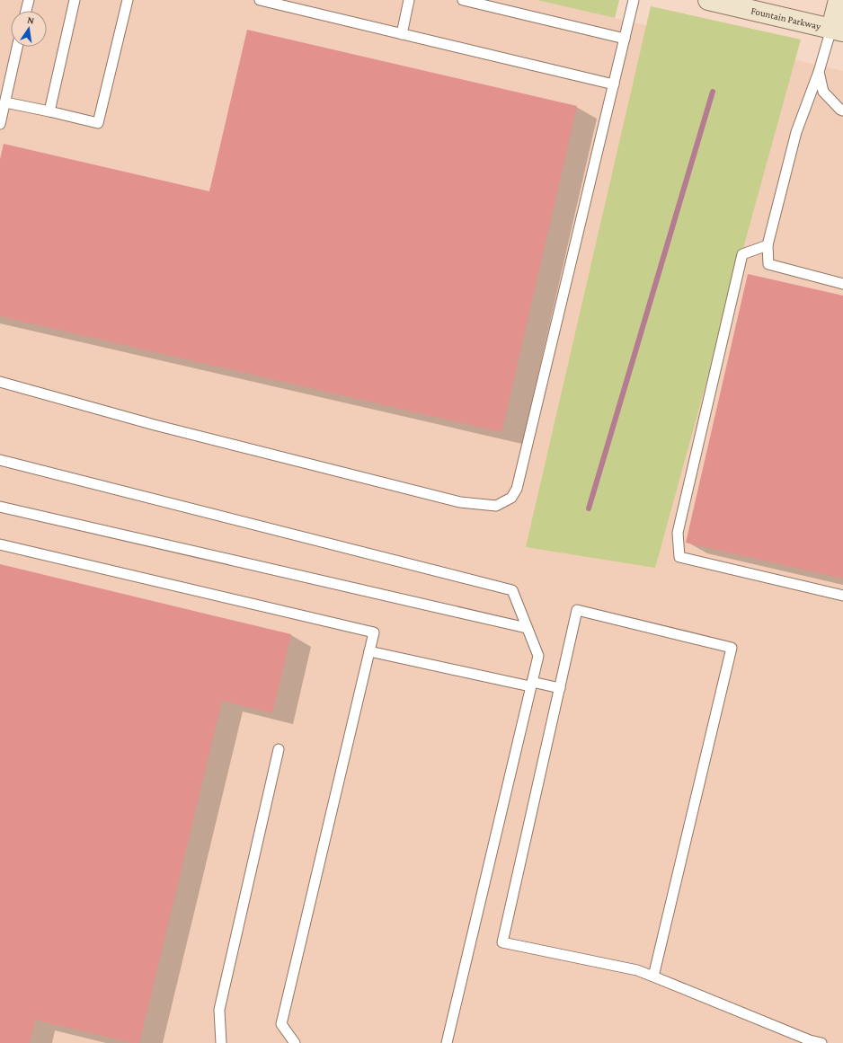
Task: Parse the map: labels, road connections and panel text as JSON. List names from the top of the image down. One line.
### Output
{"streets":{"street":["Fountain Parkway"]},"north":"top"}
